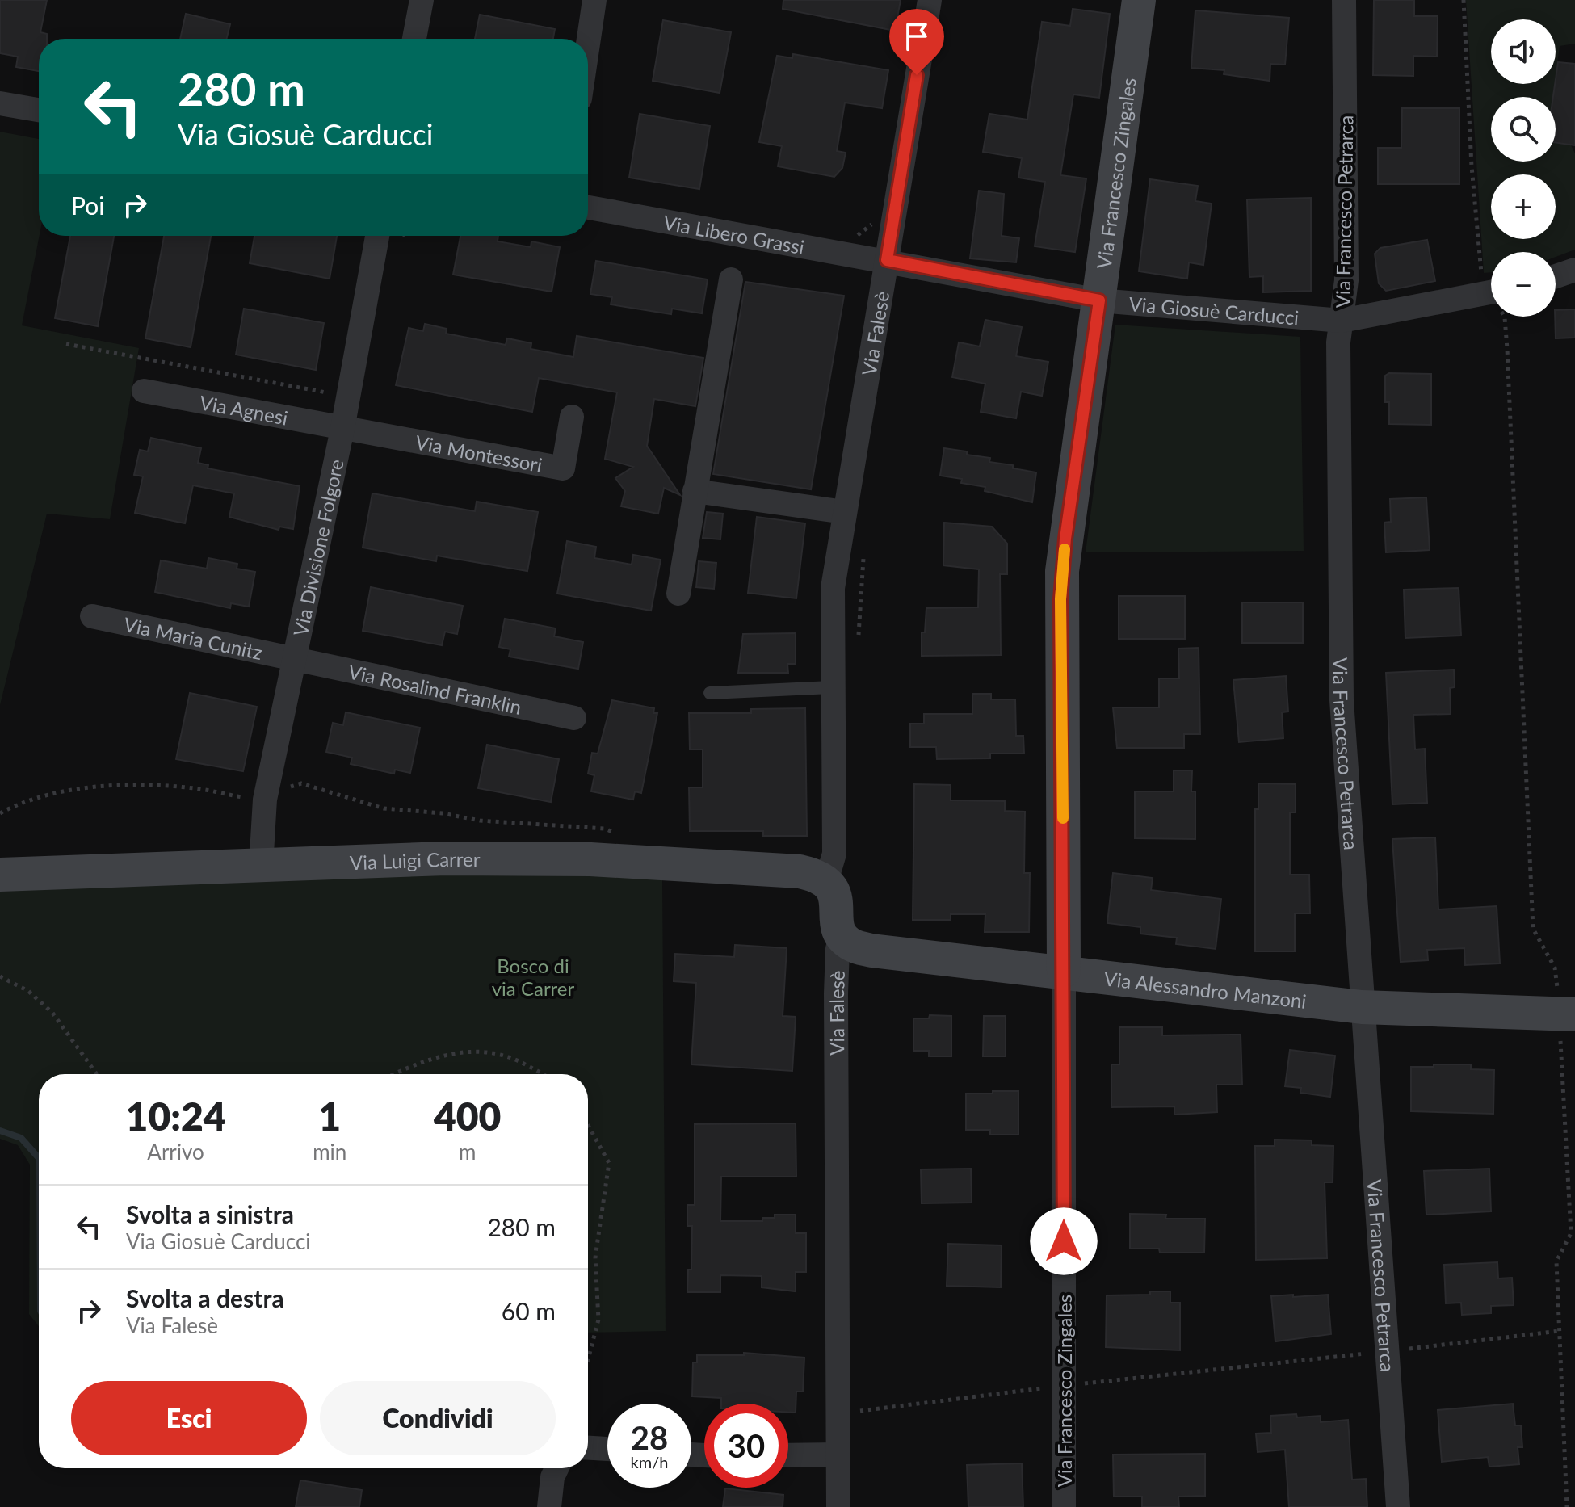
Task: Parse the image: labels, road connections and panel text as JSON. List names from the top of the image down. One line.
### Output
{"streets":{"street":["Via Francesco Zingales","Via Francesco Petrarca","Via Libero Grassi","Via Giosuè Carducci","Via Falesè","Via Agnesi","Via Montessori","Via Divisione Folgore","Via Maria Cunitz","Via Rosalind Franklin","Via Luigi Carrer","Via Alessandro Manzoni"]},"crossings":[["Via Francesco Zingales","Via Giosuè Carducci"],["Via Francesco Zingales","Via Alessandro Manzoni"],["Via Francesco Petrarca","Via Giosuè Carducci"],["Via Francesco Petrarca","Via Alessandro Manzoni"],["Via Libero Grassi","Via Giosuè Carducci"],["Via Libero Grassi","Via Falesè"],["Via Giosuè Carducci","Via Falesè"],["Via Falesè","Via Luigi Carrer"],["Via Falesè","Via Alessandro Manzoni"],["Via Agnesi","Via Montessori"],["Via Agnesi","Via Divisione Folgore"],["Via Montessori","Via Divisione Folgore"],["Via Divisione Folgore","Via Maria Cunitz"],["Via Divisione Folgore","Via Rosalind Franklin"],["Via Divisione Folgore","Via Luigi Carrer"],["Via Maria Cunitz","Via Rosalind Franklin"]],"parks":["Bosco di via Carrer"],"page":{"map_buttons":["+","−"],"turn":["280 m","Via Giosuè Carducci"],"then":"Poi","eta":["10:24","Arrivo","1","min","400","m"],"list":[{"name":"Svolta a sinistra","note":"Via Giosuè Carducci","value":"280 m"},{"name":"Svolta a destra","note":"Via Falesè","value":"60 m"}],"buttons":["Esci","Condividi"],"speed":"28 km/h","limit":"30"}}
